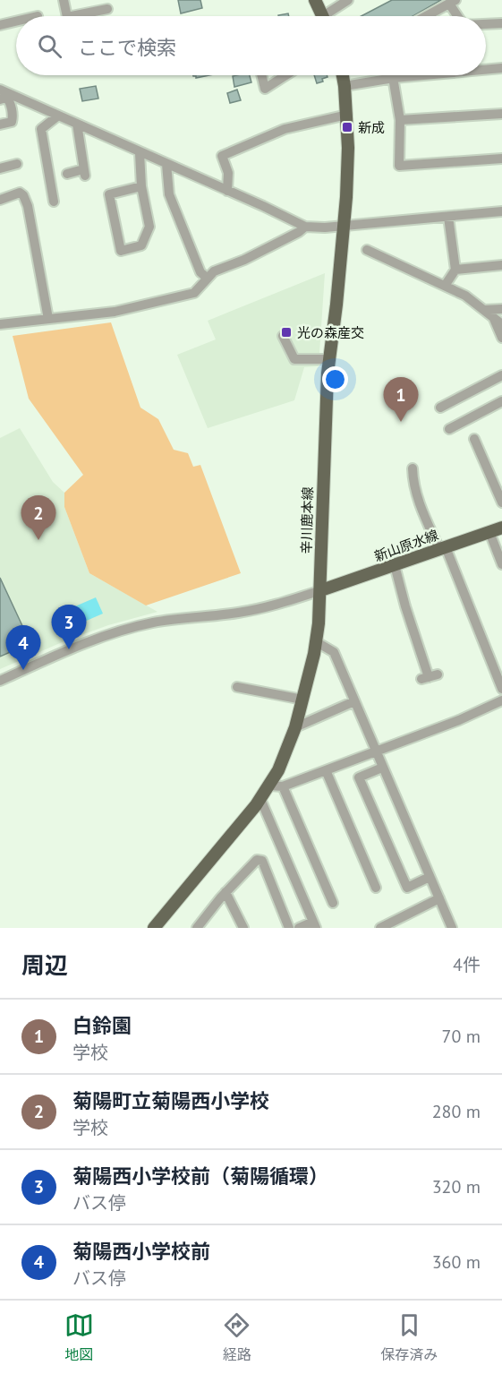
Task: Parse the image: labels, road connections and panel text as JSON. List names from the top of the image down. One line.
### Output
{"streets":{"main road":["辛川鹿本線","新山原水線"]},"crossings":[["辛川鹿本線","新山原水線"]],"places":{"transit":["新成","光の森産交"]},"page":{"search":"ここで検索","pins":["1","2","3","4"],"heading":["周辺","4件"],"list":[{"mark":"1","name":"白鈴園","note":"学校","value":"70 m"},{"mark":"2","name":"菊陽町立菊陽西小学校","note":"学校","value":"280 m"},{"mark":"3","name":"菊陽西小学校前（菊陽循環）","note":"バス停","value":"320 m"},{"mark":"4","name":"菊陽西小学校前","note":"バス停","value":"360 m"}],"nav":["地図","経路","保存済み"]}}
